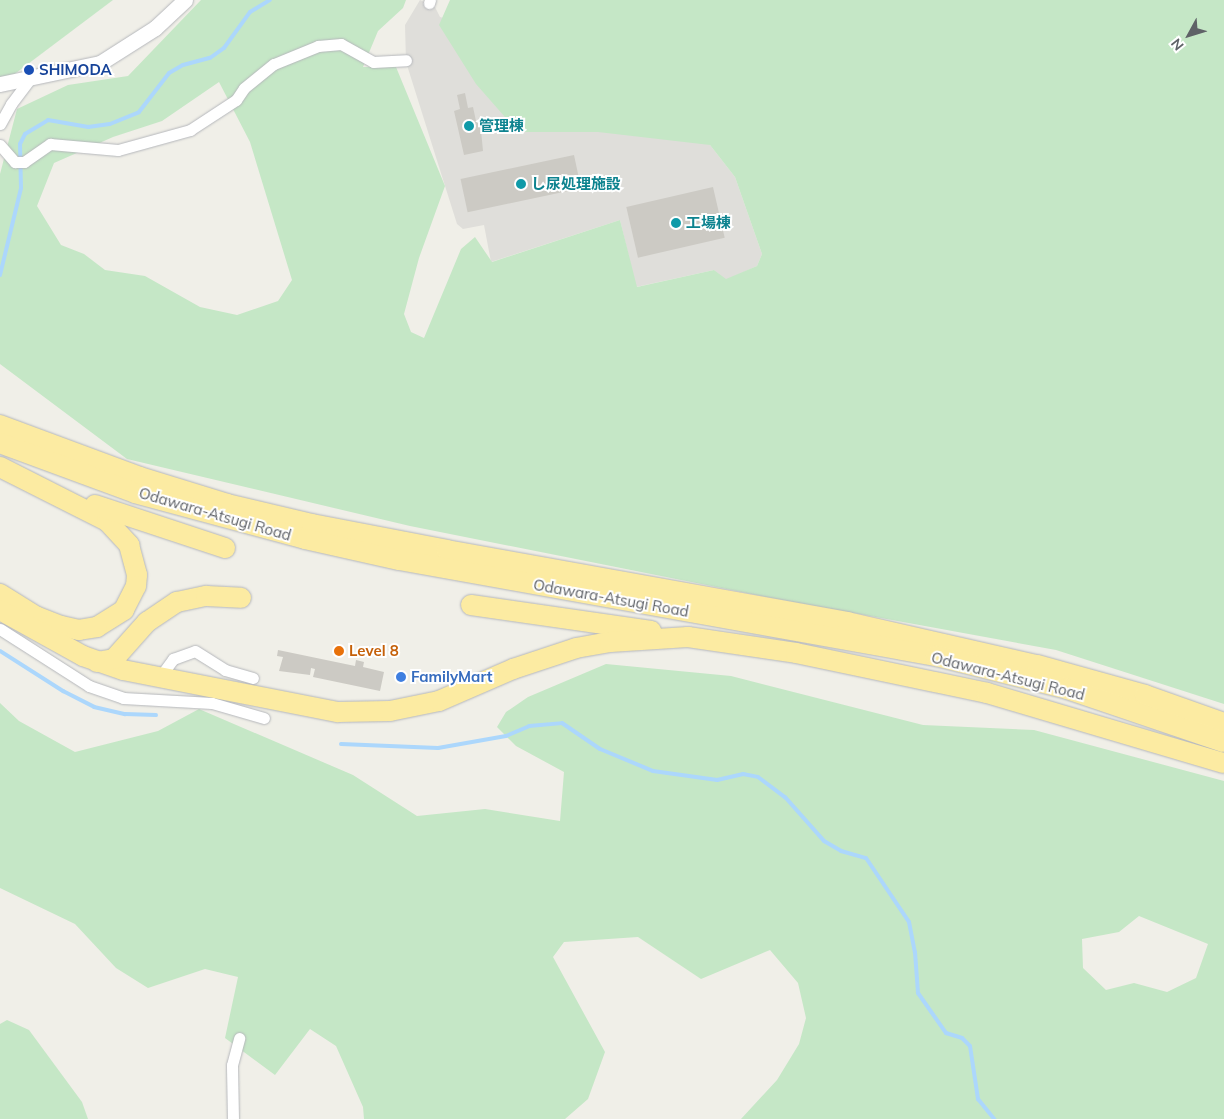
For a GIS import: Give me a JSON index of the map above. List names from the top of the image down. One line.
{"streets":{"highway":["Odawara-Atsugi Road"]},"places":["SHIMODA","管理棟","し尿処理施設","工場棟","Level 8","FamilyMart"],"north":"bottom left"}
